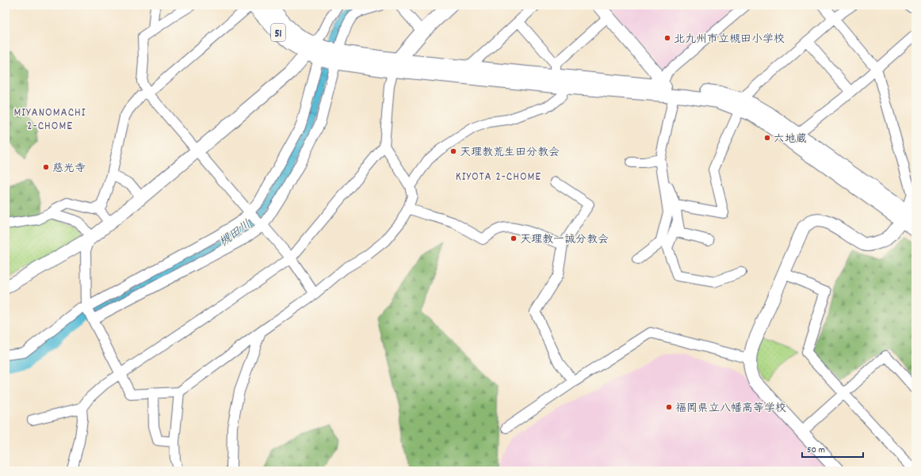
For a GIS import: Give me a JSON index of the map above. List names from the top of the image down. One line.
{"streets":{"main road":["51"]},"districts":["MIYANOMACHI 2-CHOME","KIYOTA 2-CHOME"],"water":["槻田川"],"places":["北九州市立槻田小学校","六地蔵","天理教荒生田分教会","慈光寺","天理教一誠分教会","福岡県立八幡高等学校"],"scale_bar":"50 m"}
